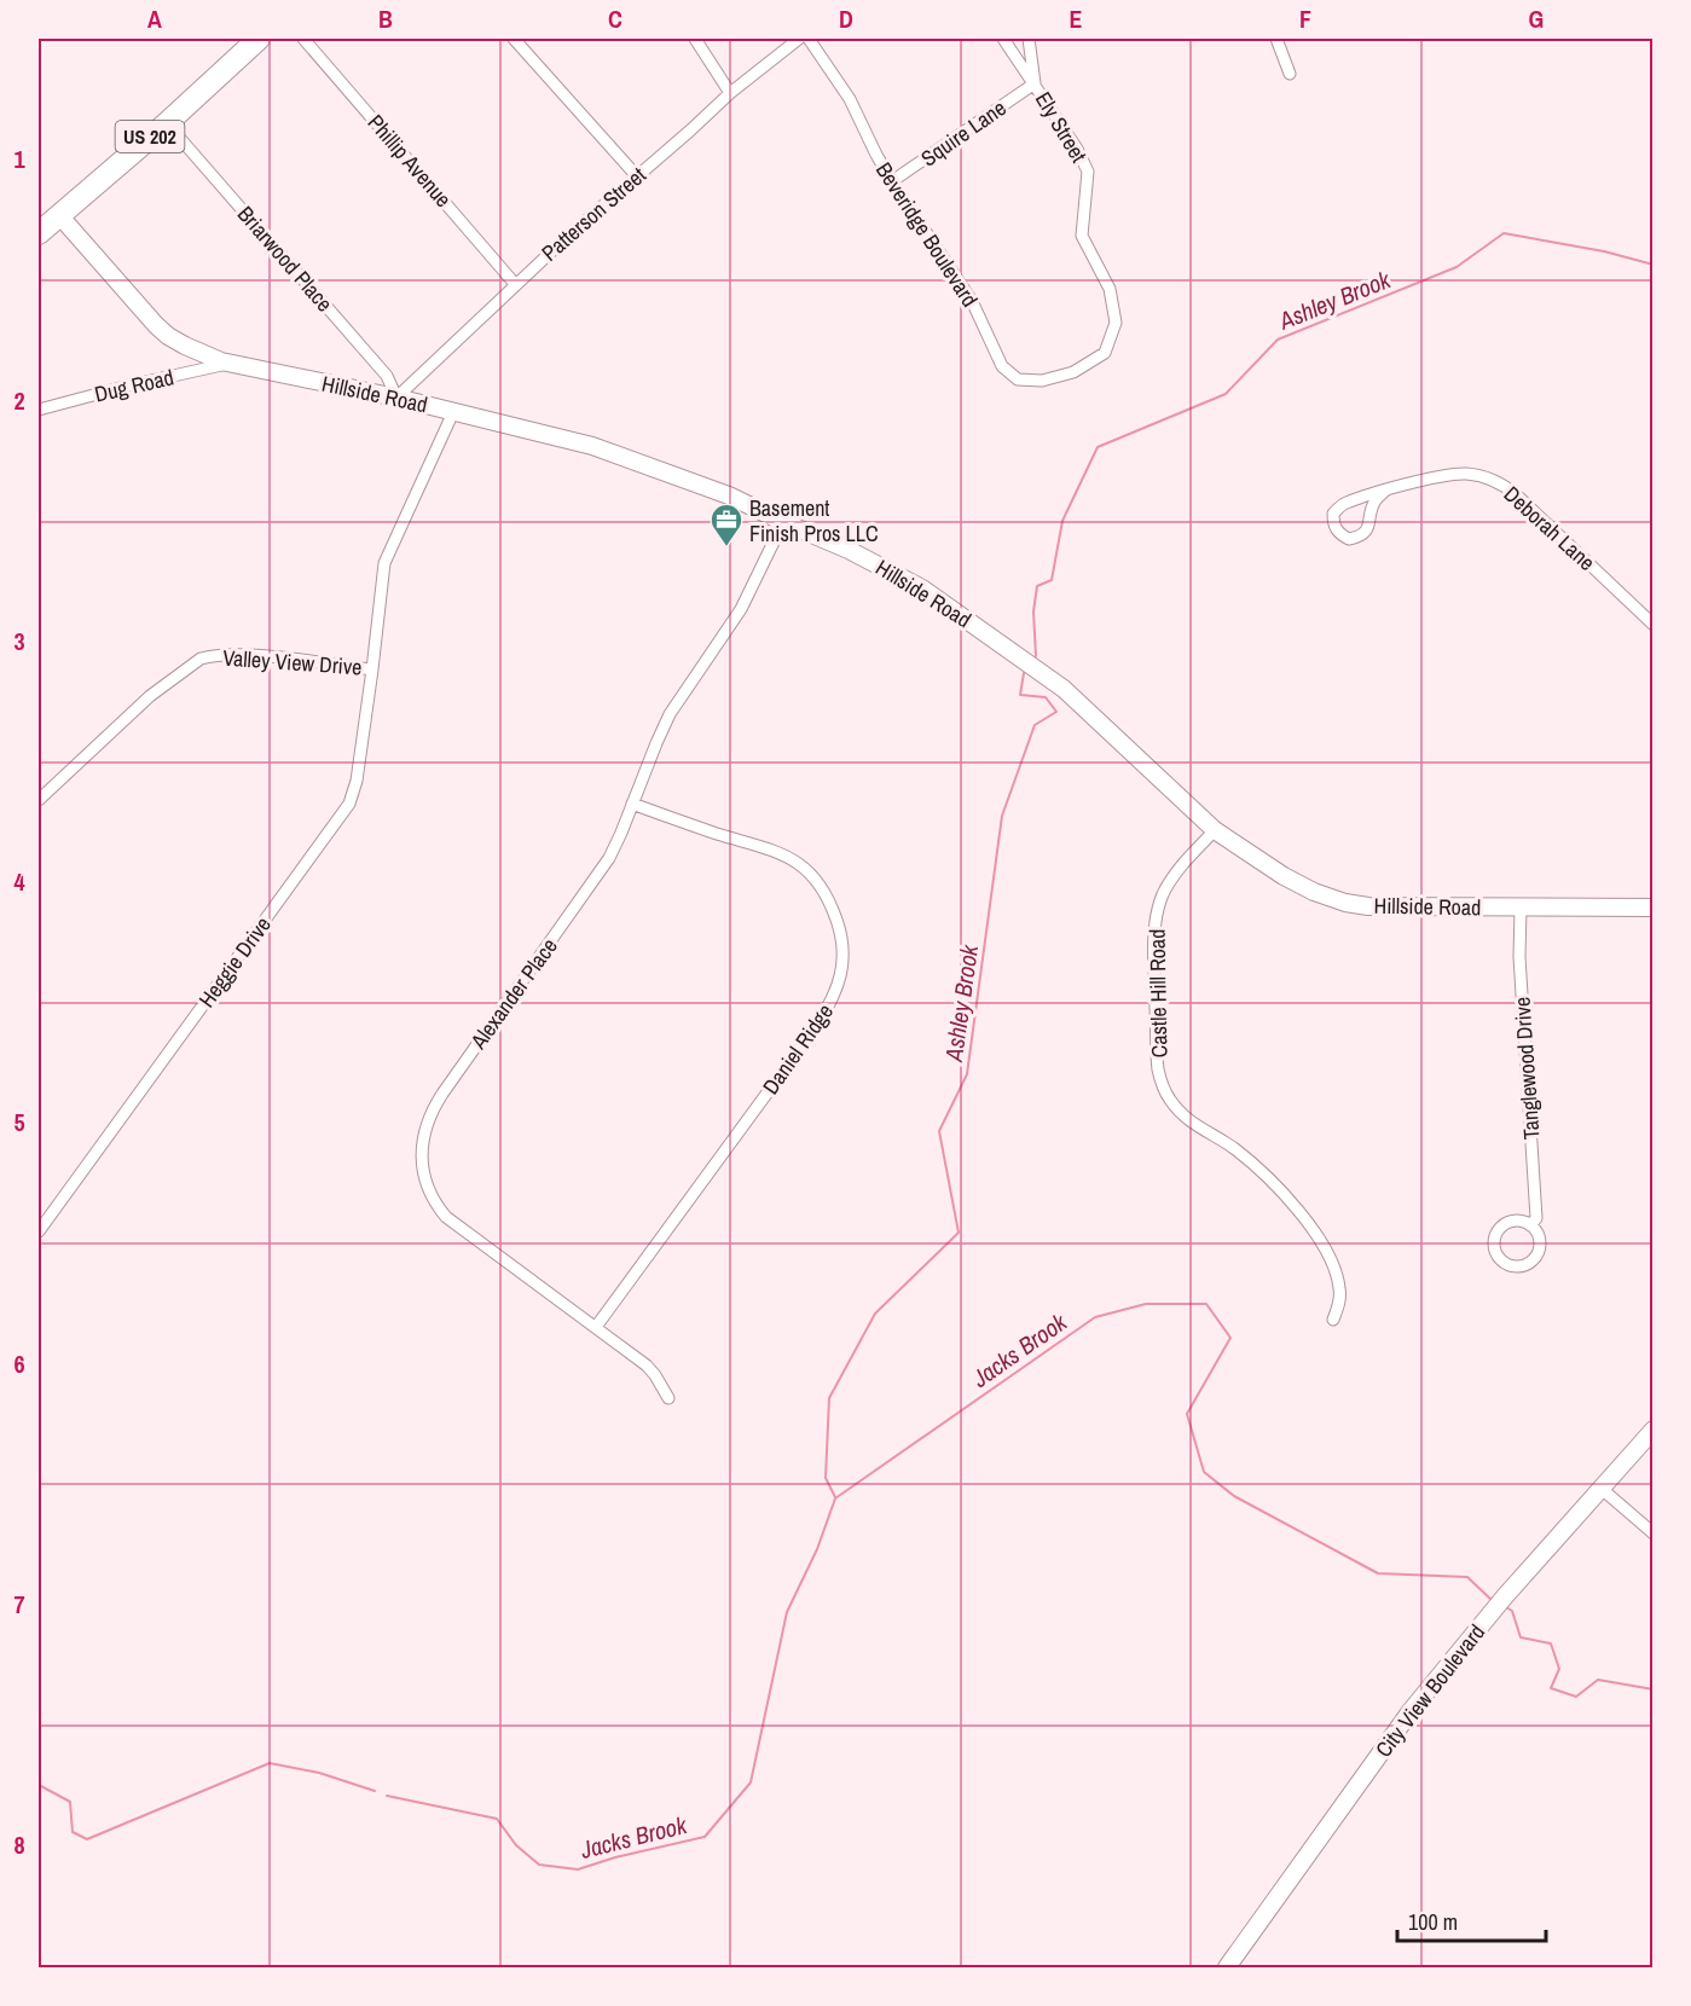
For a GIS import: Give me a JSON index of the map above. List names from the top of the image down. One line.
{"streets":{"highway":["US 202"],"street":["Ely Street","Squire Lane","Phillip Avenue","Patterson Street","Beveridge Boulevard","Briarwood Place","Dug Road","Hillside Road","Deborah Lane","Valley View Drive","Heggie Drive","Alexander Place","Castle Hill Road","Daniel Ridge","Tanglewood Drive","City View Boulevard"]},"crossings":[["Ely Street","Squire Lane"],["Ely Street","Beveridge Boulevard"],["Squire Lane","Beveridge Boulevard"],["US 202","Briarwood Place"],["US 202","Hillside Road"],["Phillip Avenue","Patterson Street"],["Patterson Street","Briarwood Place"],["Patterson Street","Hillside Road"],["Briarwood Place","Hillside Road"],["Dug Road","Hillside Road"],["Hillside Road","Valley View Drive"],["Hillside Road","Alexander Place"],["Hillside Road","Castle Hill Road"],["Hillside Road","Tanglewood Drive"],["Valley View Drive","Heggie Drive"],["Alexander Place","Daniel Ridge"]],"water":["Ashley Brook","Jacks Brook"],"places":{"office":["Basement Finish Pros LLC"]},"scale_bar":"100 m","grid":{"columns":["A","B","C","D","E","F","G"],"rows":["1","2","3","4","5","6","7","8"]}}
